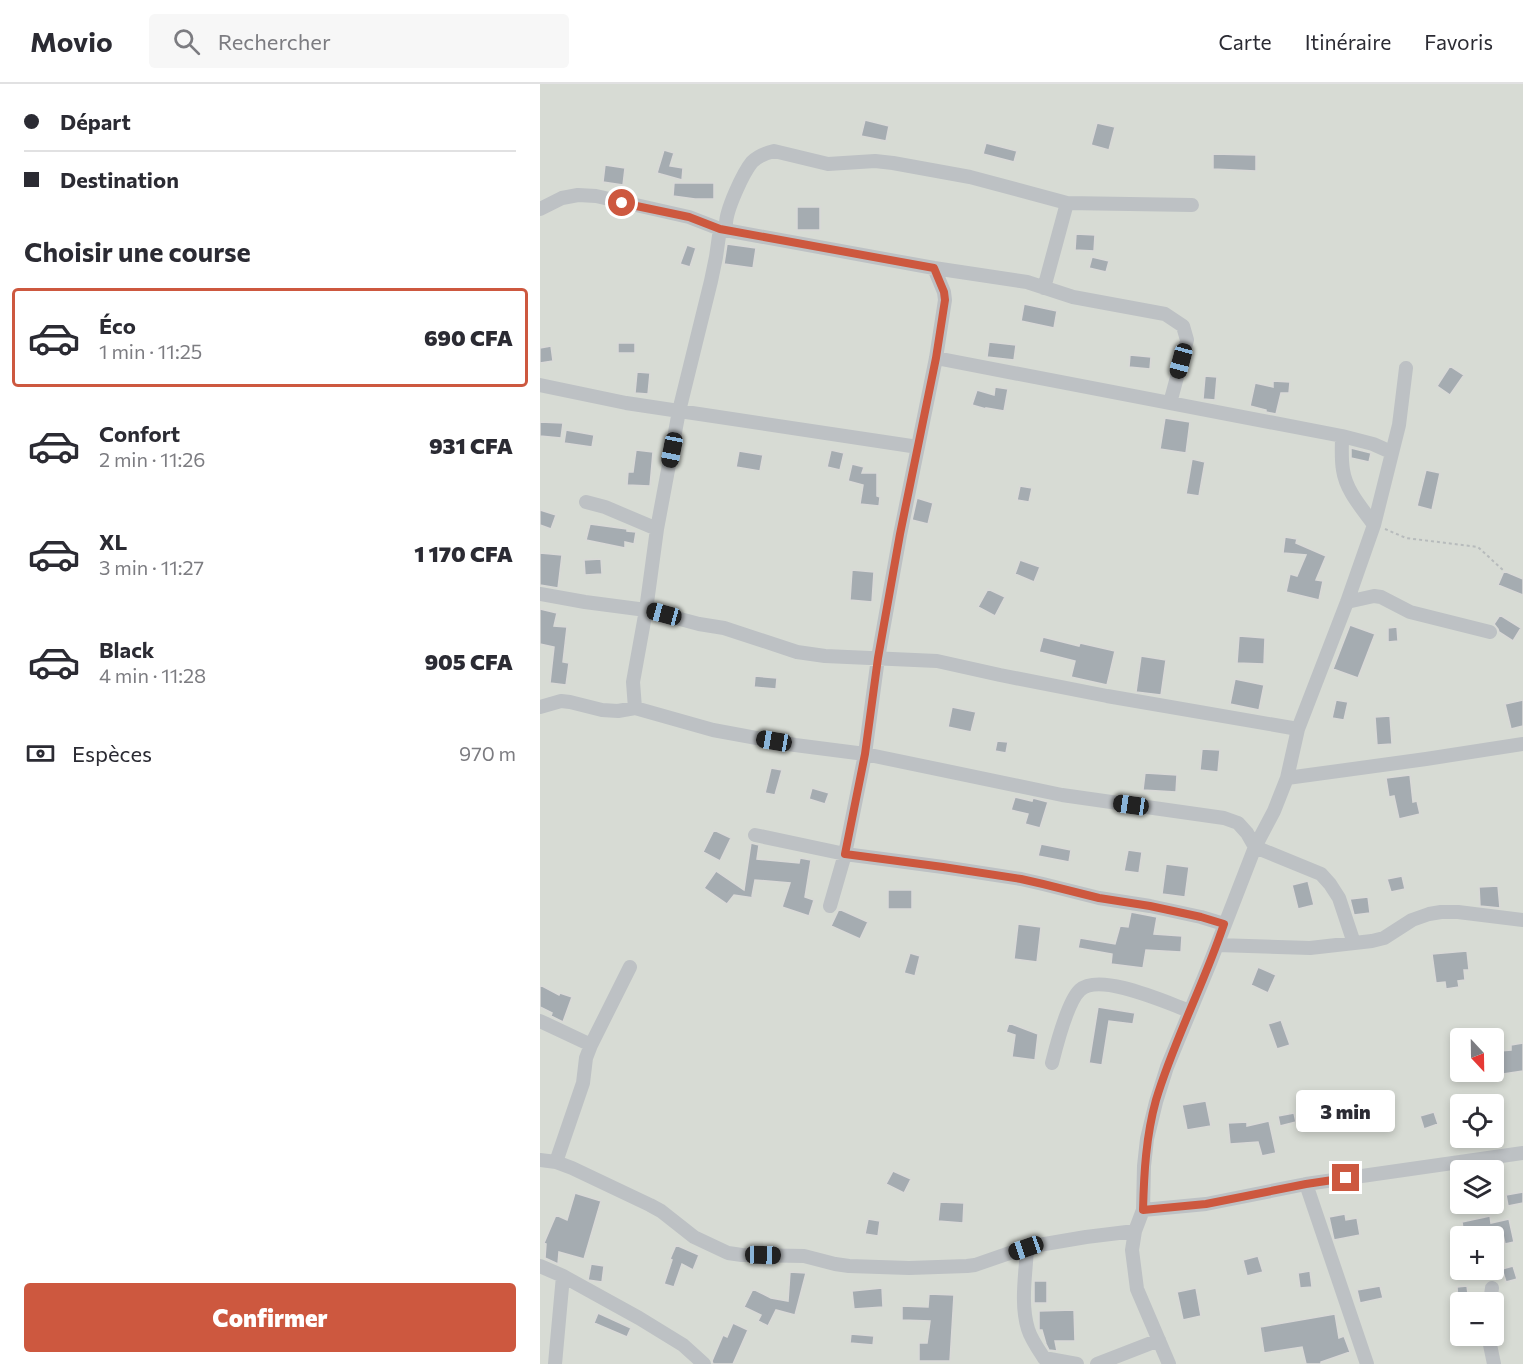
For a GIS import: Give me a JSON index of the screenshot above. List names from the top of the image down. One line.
{"north":"bottom","page":{"header":"Movio","search":"Rechercher","nav":["Carte","Itinéraire","Favoris"],"banner":["Départ","Destination"],"heading":"Choisir une course","list":[{"name":"Éco","note":"1 min · 11:25","value":"690 CFA"},{"name":"Confort","note":"2 min · 11:26","value":"931 CFA"},{"name":"XL","note":"3 min · 11:27","value":"1 170 CFA"},{"name":"Black","note":"4 min · 11:28","value":"905 CFA"}],"pay":["Espèces","970 m"],"map_buttons":["+","−"],"bubble":"3 min","buttons":"Confirmer"}}
